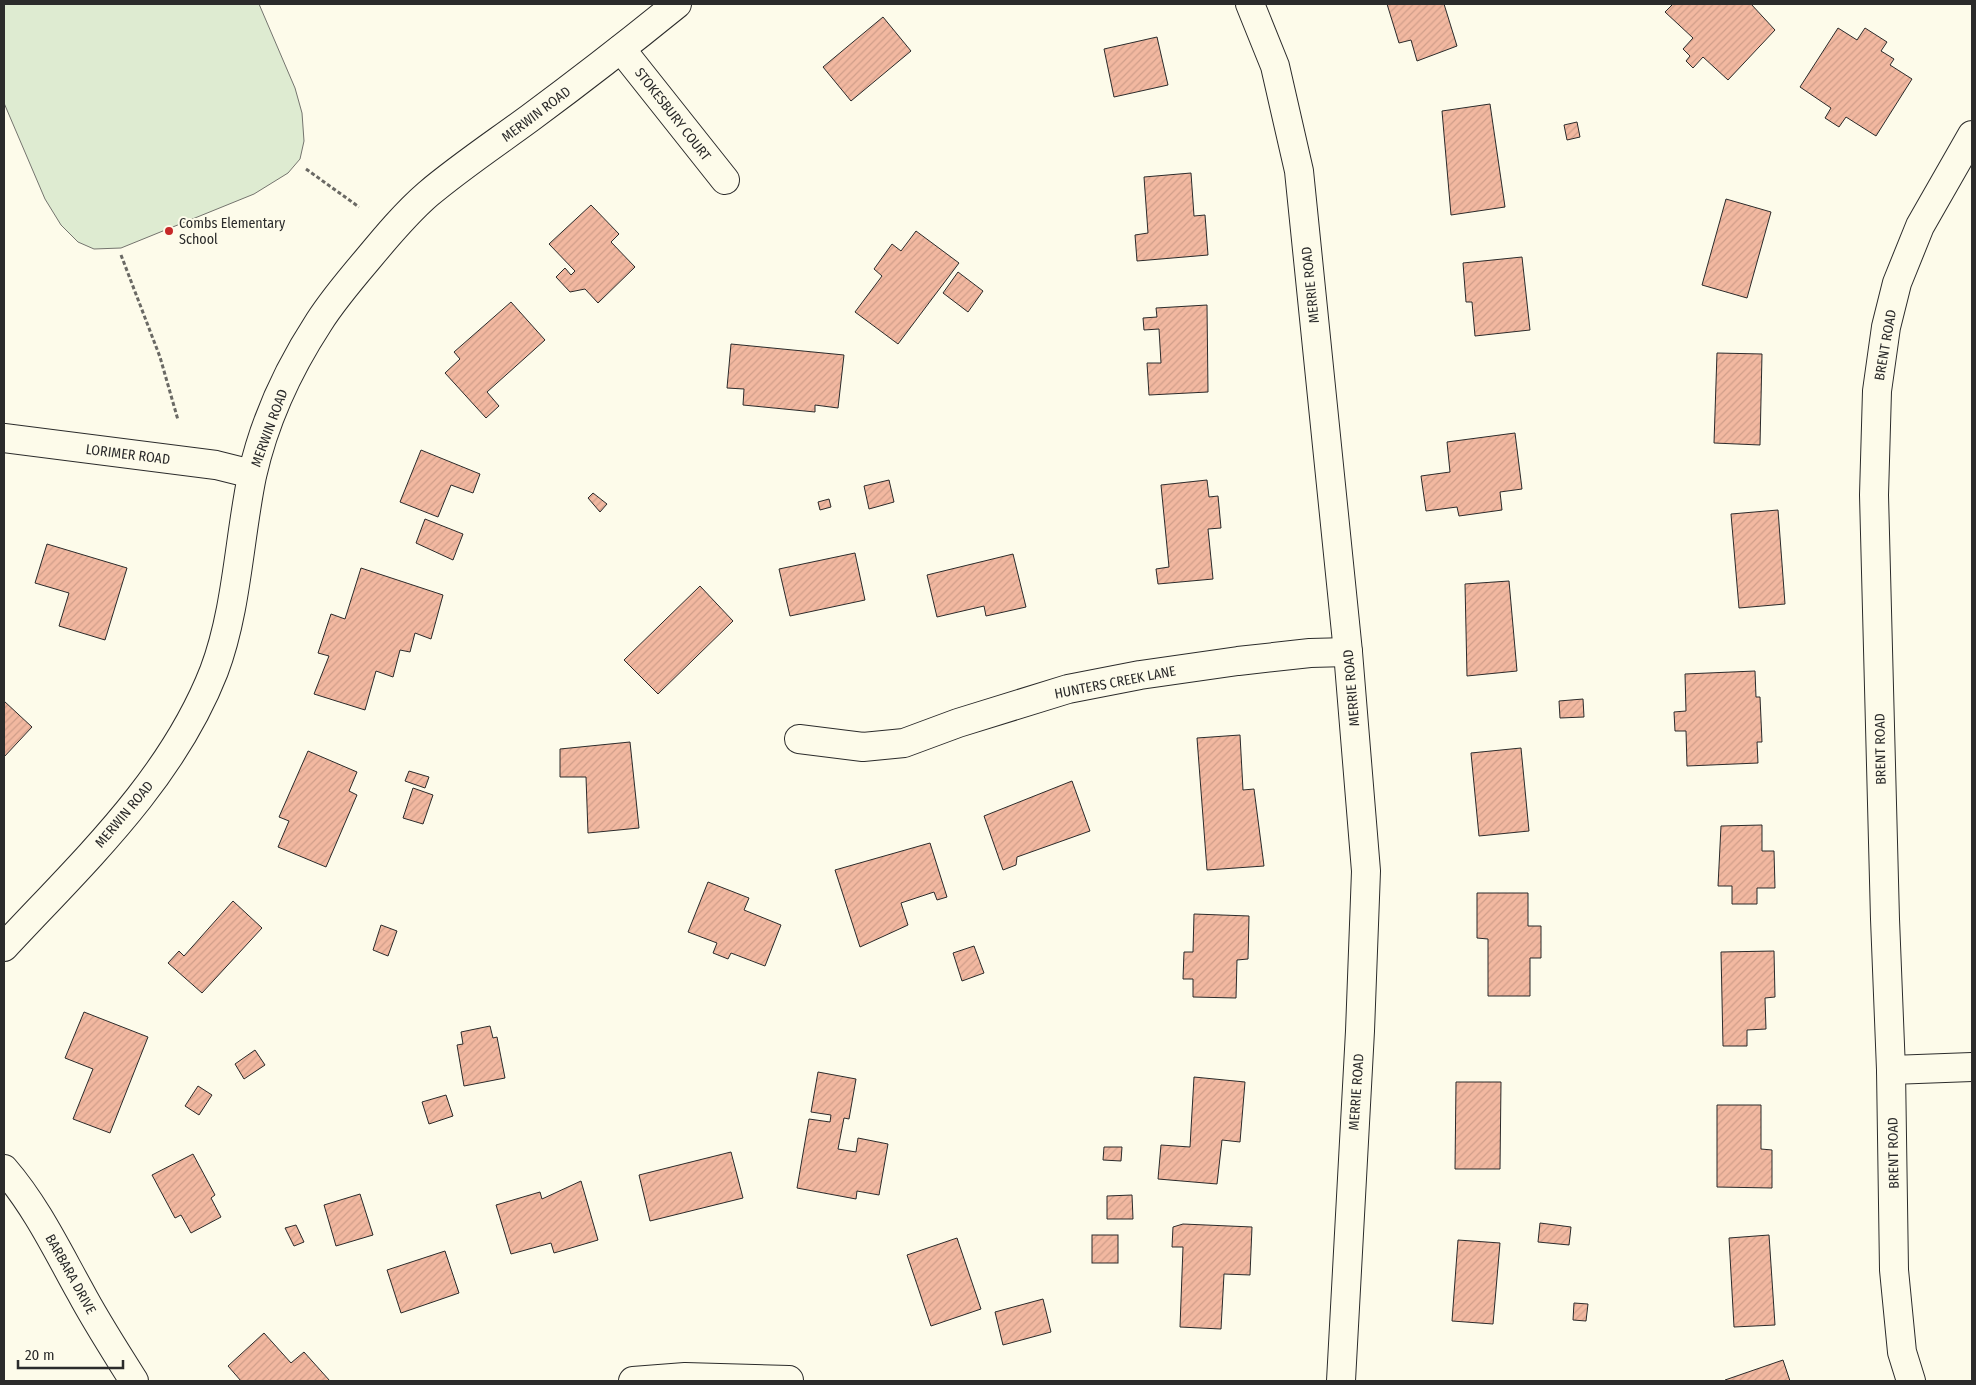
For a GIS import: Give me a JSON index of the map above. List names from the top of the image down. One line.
{"streets":{"street":["MERWIN ROAD","STOKESBURY COURT","MERRIE ROAD","BRENT ROAD","LORIMER ROAD","HUNTERS CREEK LANE","BARBARA DRIVE"]},"crossings":[["MERWIN ROAD","STOKESBURY COURT"],["MERWIN ROAD","LORIMER ROAD"],["MERRIE ROAD","HUNTERS CREEK LANE"]],"places":["Combs Elementary School"],"scale_bar":"20 m"}
